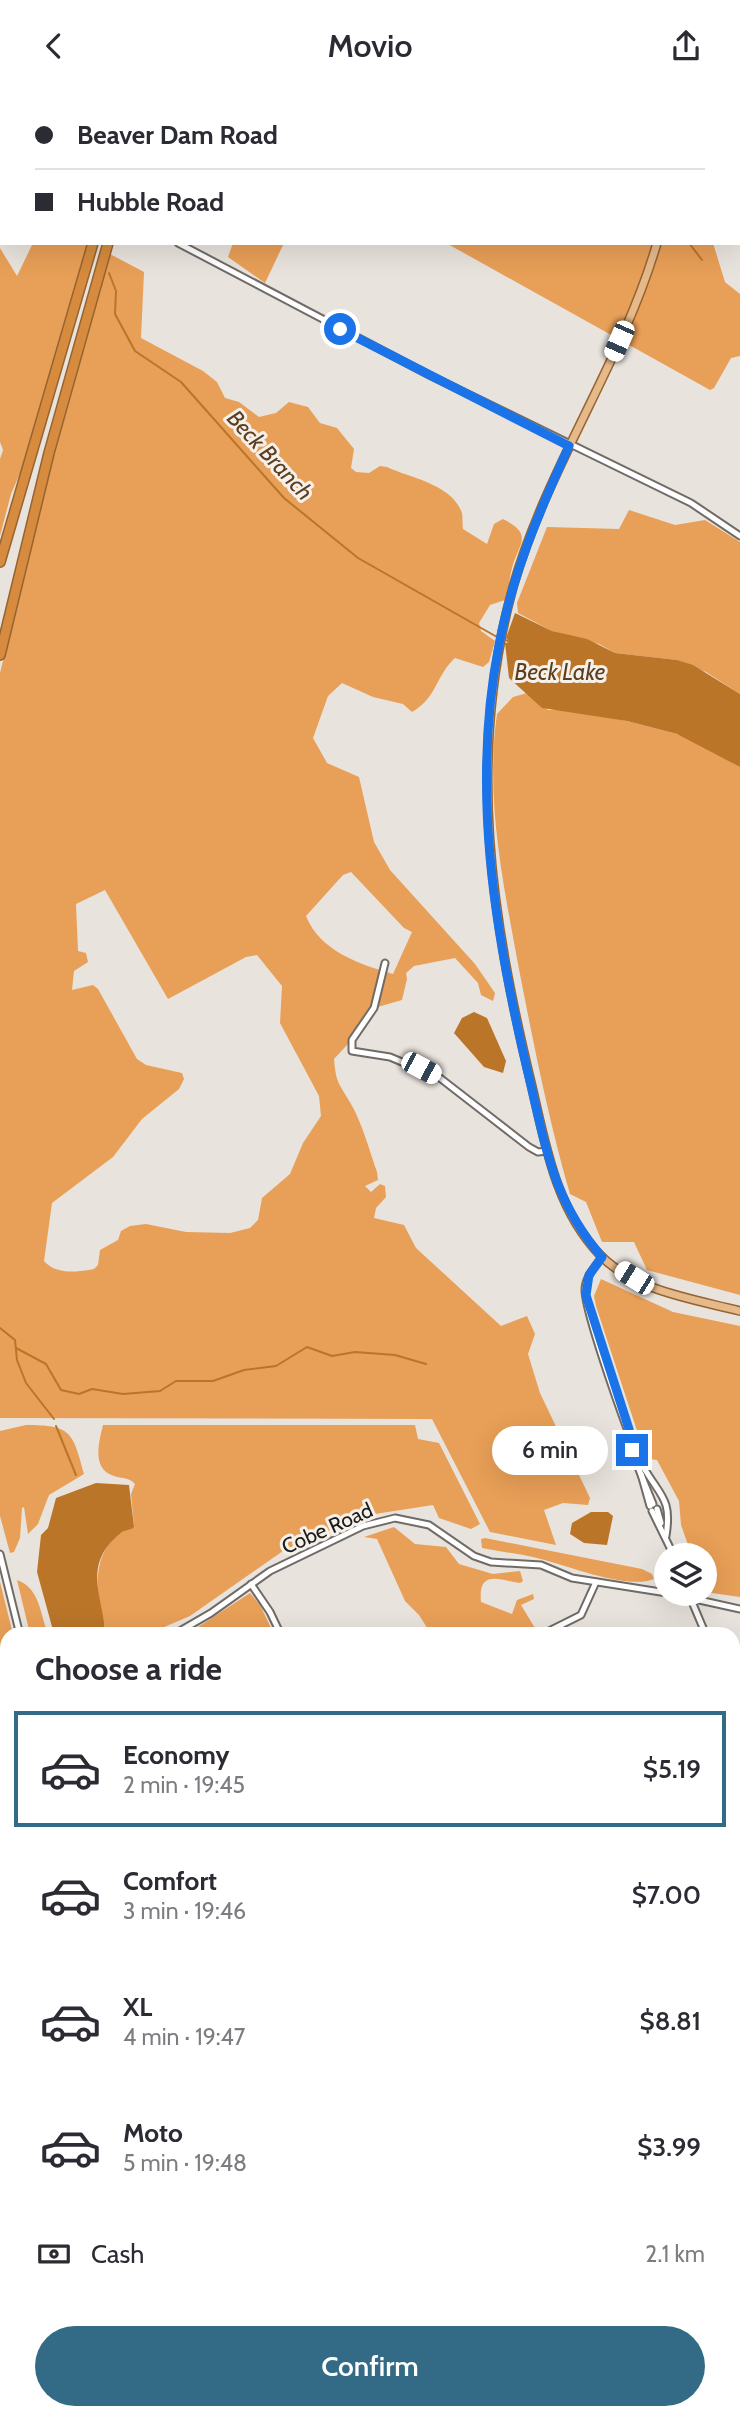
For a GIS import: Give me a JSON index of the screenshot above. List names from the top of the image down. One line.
{"streets":{"street":["Cobe Road"]},"water":["Beck Branch","Beck Lake"],"page":{"header":"Movio","banner":["Beaver Dam Road","Hubble Road"],"bubble":"6 min","heading":"Choose a ride","list":[{"name":"Economy","note":"2 min · 19:45","value":"$5.19"},{"name":"Comfort","note":"3 min · 19:46","value":"$7.00"},{"name":"XL","note":"4 min · 19:47","value":"$8.81"},{"name":"Moto","note":"5 min · 19:48","value":"$3.99"}],"pay":["Cash","2.1 km"],"buttons":"Confirm"}}
